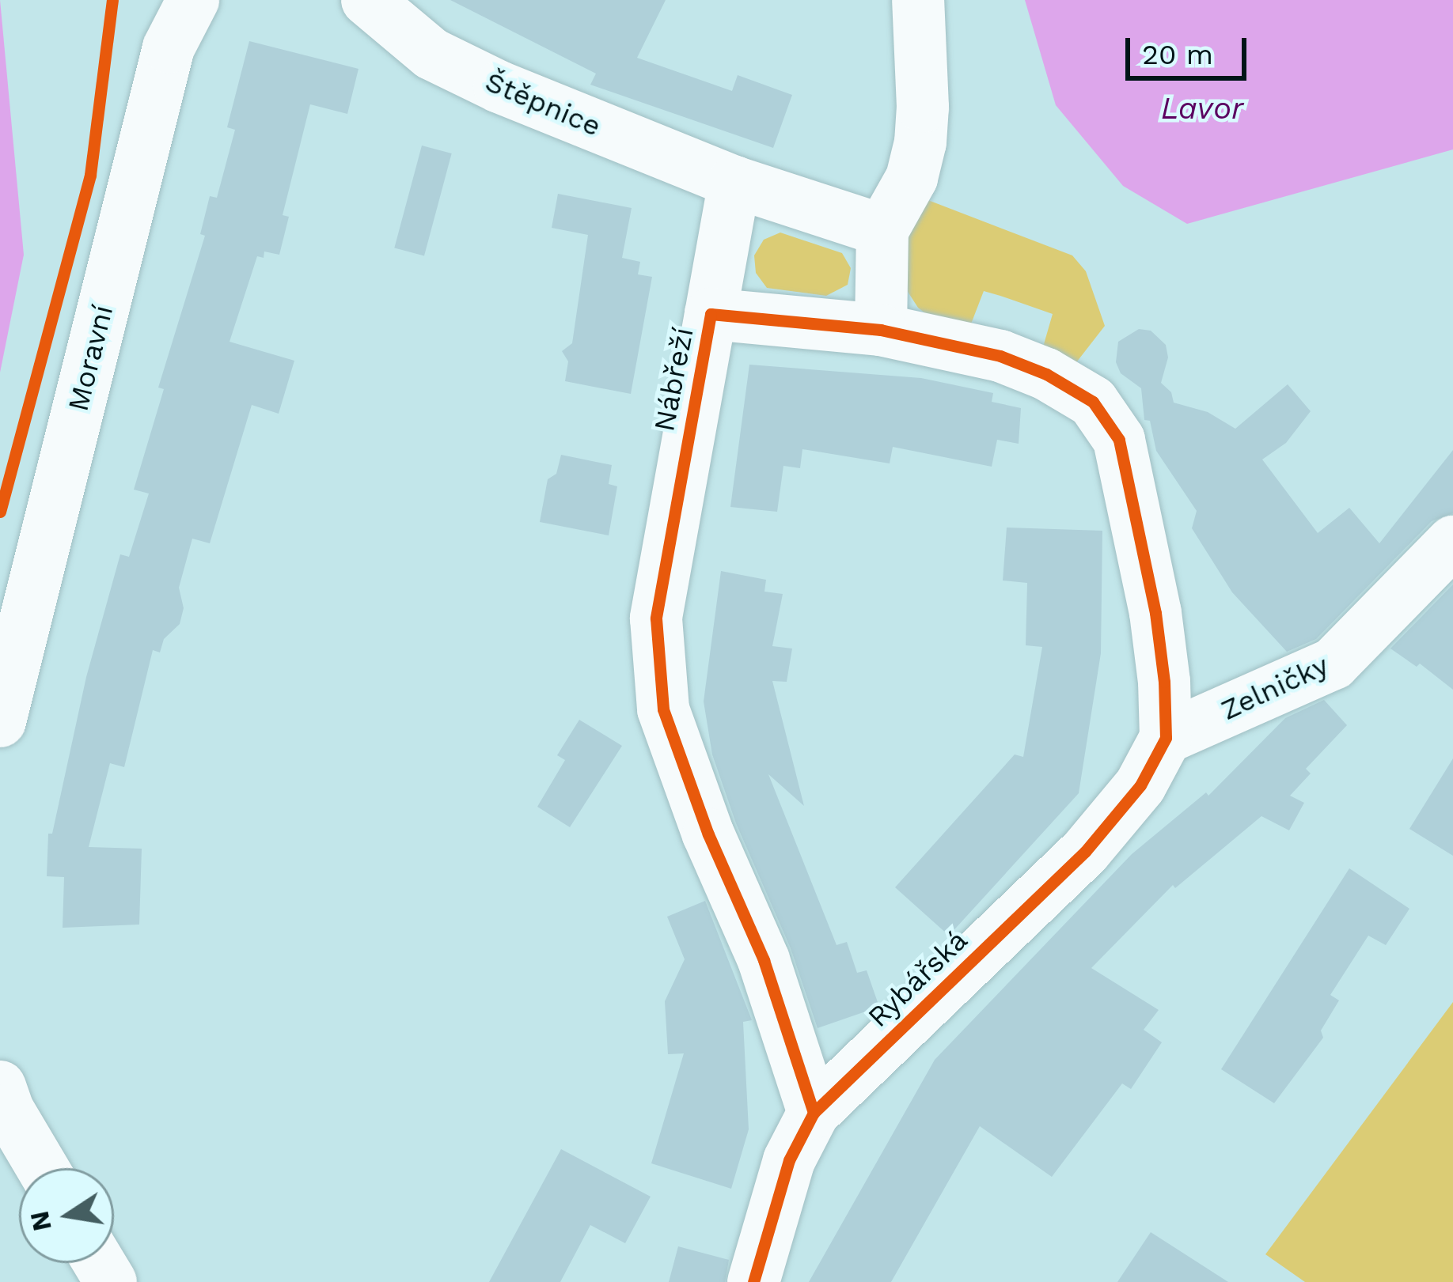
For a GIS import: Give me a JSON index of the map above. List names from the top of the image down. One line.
{"streets":{"street":["Štěpnice","Moravní","Nábřeží","Zelničky","Rybářská"]},"crossings":[["Štěpnice","Nábřeží"],["Nábřeží","Zelničky"],["Nábřeží","Rybářská"],["Zelničky","Rybářská"]],"water":["Lavor"],"scale_bar":"20 m","north":"left"}
